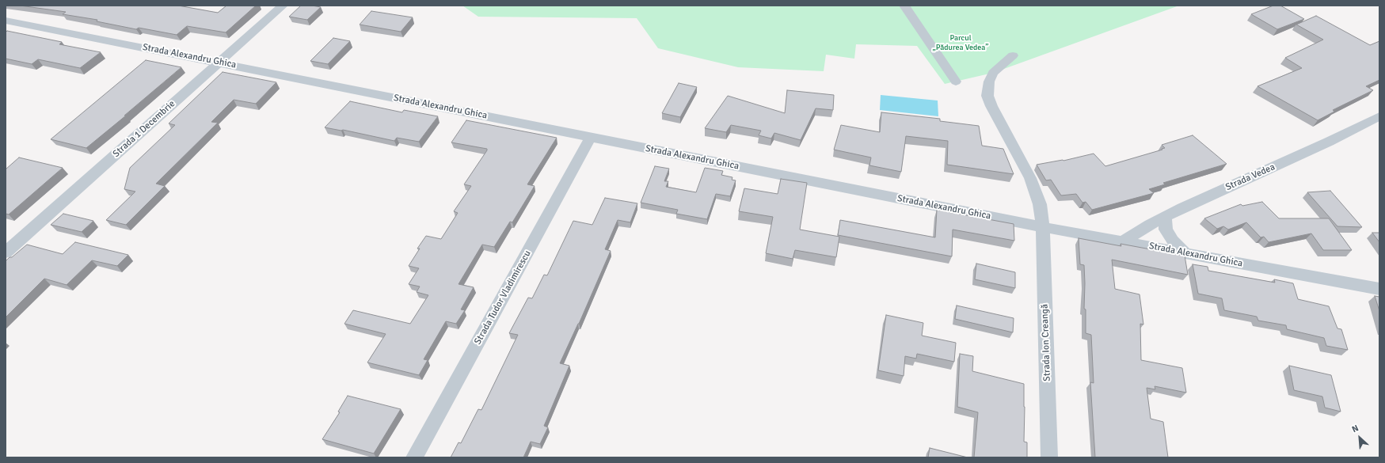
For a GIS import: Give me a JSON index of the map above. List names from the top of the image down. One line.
{"streets":{"street":["Strada Alexandru Ghica","Strada 1 Decembrie","Strada Vedea","Strada Tudor Vladimirescu","Strada Ion Creangă"]},"crossings":[["Strada Alexandru Ghica","Strada 1 Decembrie"],["Strada Alexandru Ghica","Strada Vedea"],["Strada Alexandru Ghica","Strada Tudor Vladimirescu"],["Strada Alexandru Ghica","Strada Ion Creangă"]],"parks":["Parcul „Pădurea Vedea”"],"north":"top left"}
